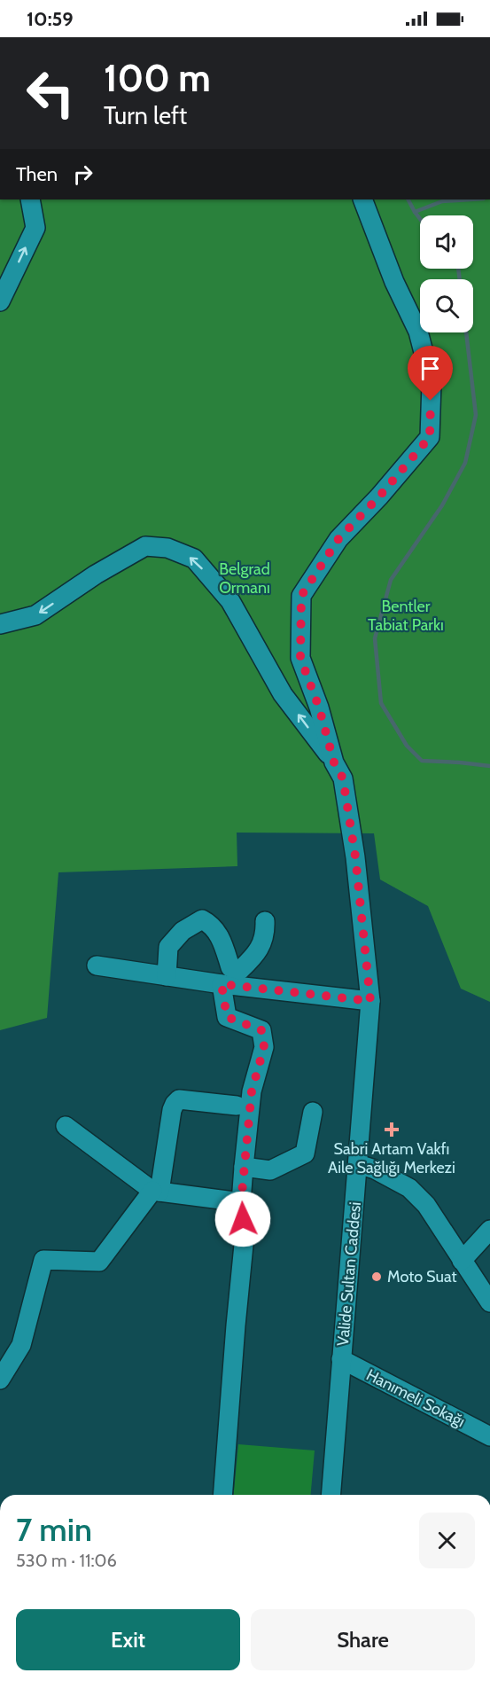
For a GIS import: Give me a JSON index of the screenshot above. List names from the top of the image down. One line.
{"streets":{"street":["Valide Sultan Caddesi","Hanımeli Sokağı"]},"crossings":[["Valide Sultan Caddesi","Hanımeli Sokağı"]],"parks":["Belgrad Ormanı","Bentler Tabiat Parkı"],"places":{"health":["Sabri Artam Vakfı Aile Sağlığı Merkezi"],"other":["Moto Suat"]},"page":{"status":"10:59","turn":["100 m","Turn left"],"then":"Then","heading":["7 min","530 m · 11:06"],"buttons":["Exit","Share"]}}
